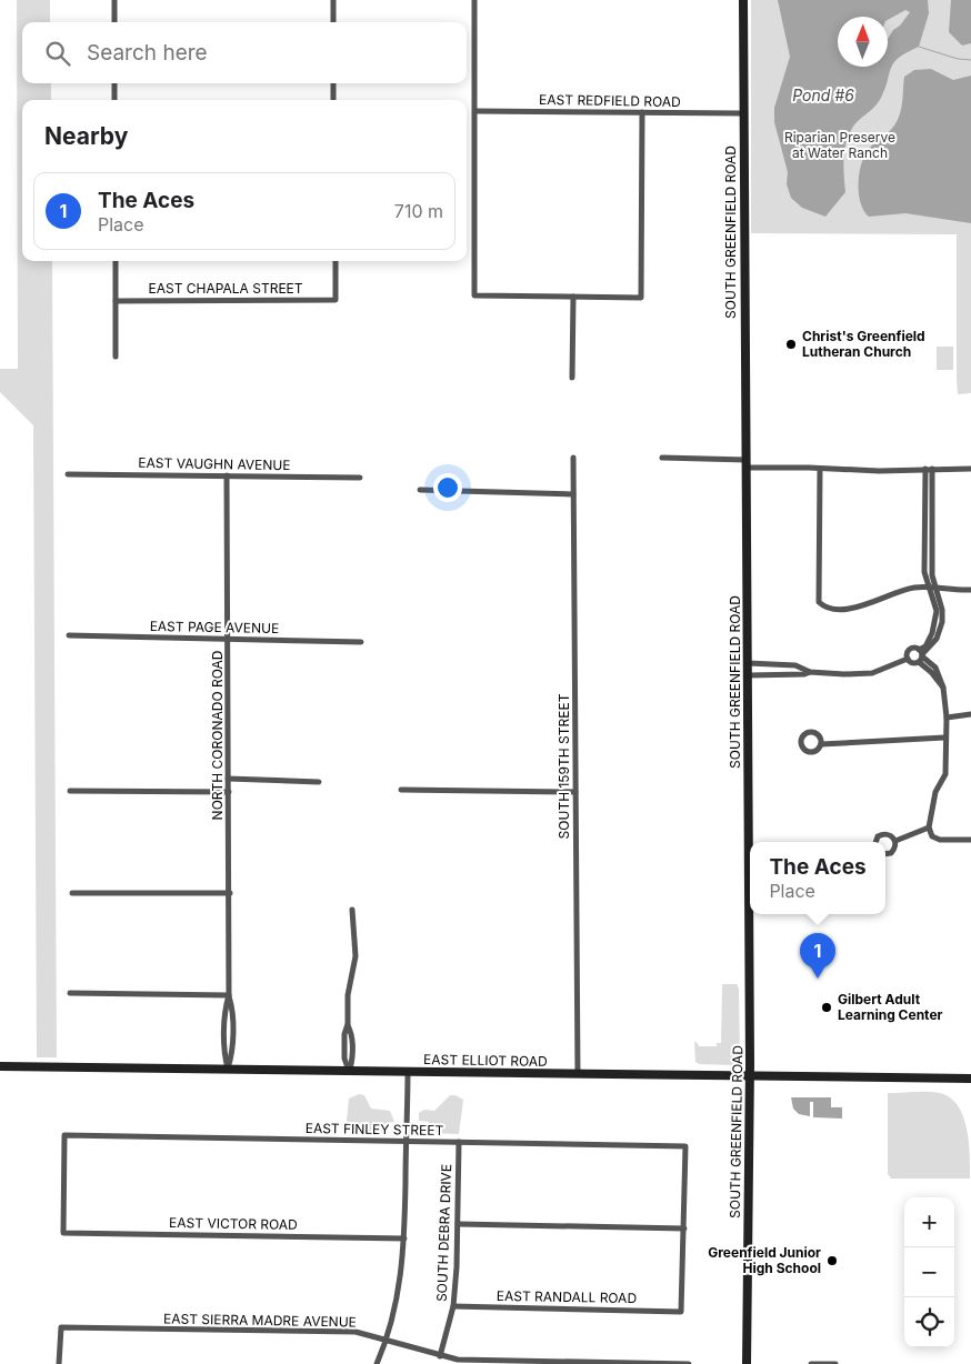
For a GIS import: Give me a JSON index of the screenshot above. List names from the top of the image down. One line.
{"streets":{"main road":["SOUTH GREENFIELD ROAD","EAST ELLIOT ROAD"],"street":["EAST REDFIELD ROAD","EAST CHAPALA STREET","EAST VAUGHN AVENUE","EAST PAGE AVENUE","NORTH CORONADO ROAD","SOUTH 159TH STREET","EAST FINLEY STREET","EAST VICTOR ROAD","SOUTH DEBRA DRIVE","EAST RANDALL ROAD","EAST SIERRA MADRE AVENUE"]},"crossings":[["EAST REDFIELD ROAD","SOUTH GREENFIELD ROAD"],["SOUTH GREENFIELD ROAD","EAST ELLIOT ROAD"],["EAST VAUGHN AVENUE","NORTH CORONADO ROAD"],["EAST PAGE AVENUE","NORTH CORONADO ROAD"],["NORTH CORONADO ROAD","EAST ELLIOT ROAD"],["SOUTH 159TH STREET","EAST ELLIOT ROAD"],["EAST FINLEY STREET","EAST VICTOR ROAD"],["EAST FINLEY STREET","SOUTH DEBRA DRIVE"],["EAST FINLEY STREET","EAST RANDALL ROAD"],["SOUTH DEBRA DRIVE","EAST RANDALL ROAD"],["SOUTH DEBRA DRIVE","EAST SIERRA MADRE AVENUE"]],"water":["Pond #6"],"parks":["Riparian Preserve at Water Ranch"],"places":["Christ's Greenfield Lutheran Church","Gilbert Adult Learning Center","Greenfield Junior High School"],"north":"top","page":{"search":"Search here","heading":"Nearby","list":[{"mark":"1","name":"The Aces","note":"Place","value":"710 m"}],"popup":["The Aces","Place"],"pins":"1","map_buttons":["+","−"]}}
